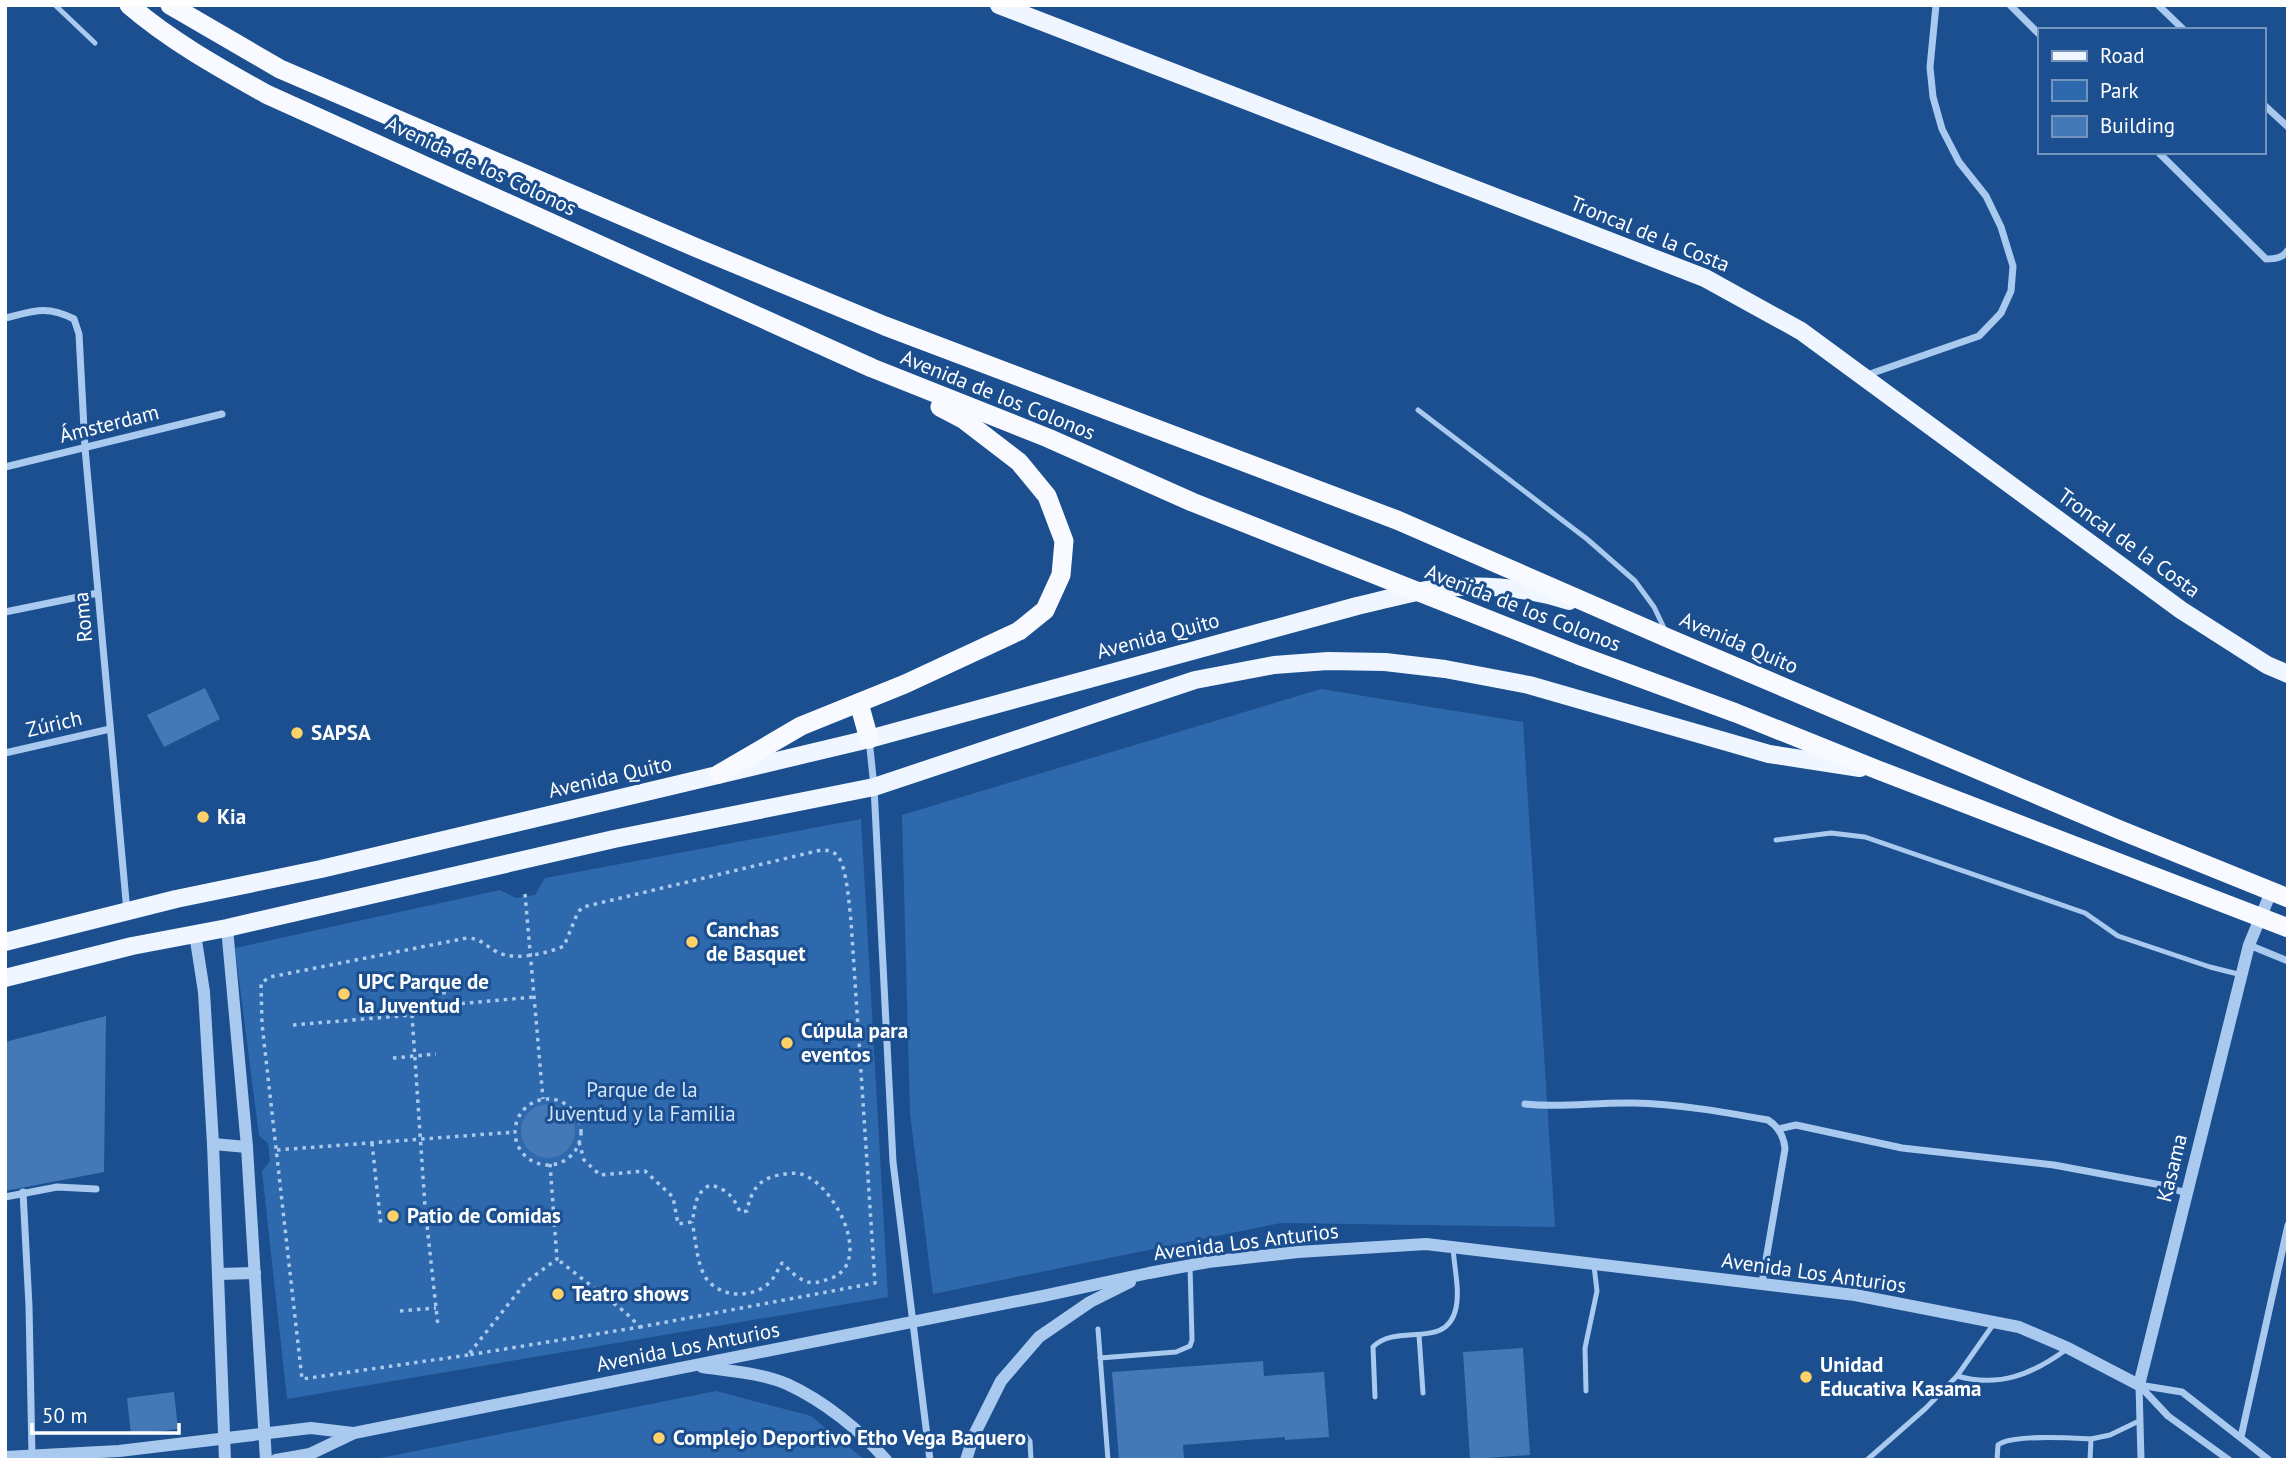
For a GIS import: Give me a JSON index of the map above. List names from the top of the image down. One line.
{"streets":{"highway":["Avenida de los Colonos","Avenida Quito"],"main road":["Troncal de la Costa"],"street":["Ámsterdam","Roma","Zúrich","Kasama","Avenida Los Anturios"]},"crossings":[["Avenida de los Colonos","Avenida Quito"],["Ámsterdam","Roma"],["Roma","Avenida Quito"],["Roma","Zúrich"],["Avenida Quito","Kasama"],["Kasama","Avenida Los Anturios"]],"parks":["Parque de la Juventud y la Familia"],"places":["SAPSA","Kia","Canchas de Basquet","UPC Parque de la Juventud","Cúpula para eventos","Patio de Comidas","Teatro shows","Unidad Educativa Kasama","Complejo Deportivo Etho Vega Baquero"],"legend":["Road","Park","Building"],"scale_bar":"50 m"}
